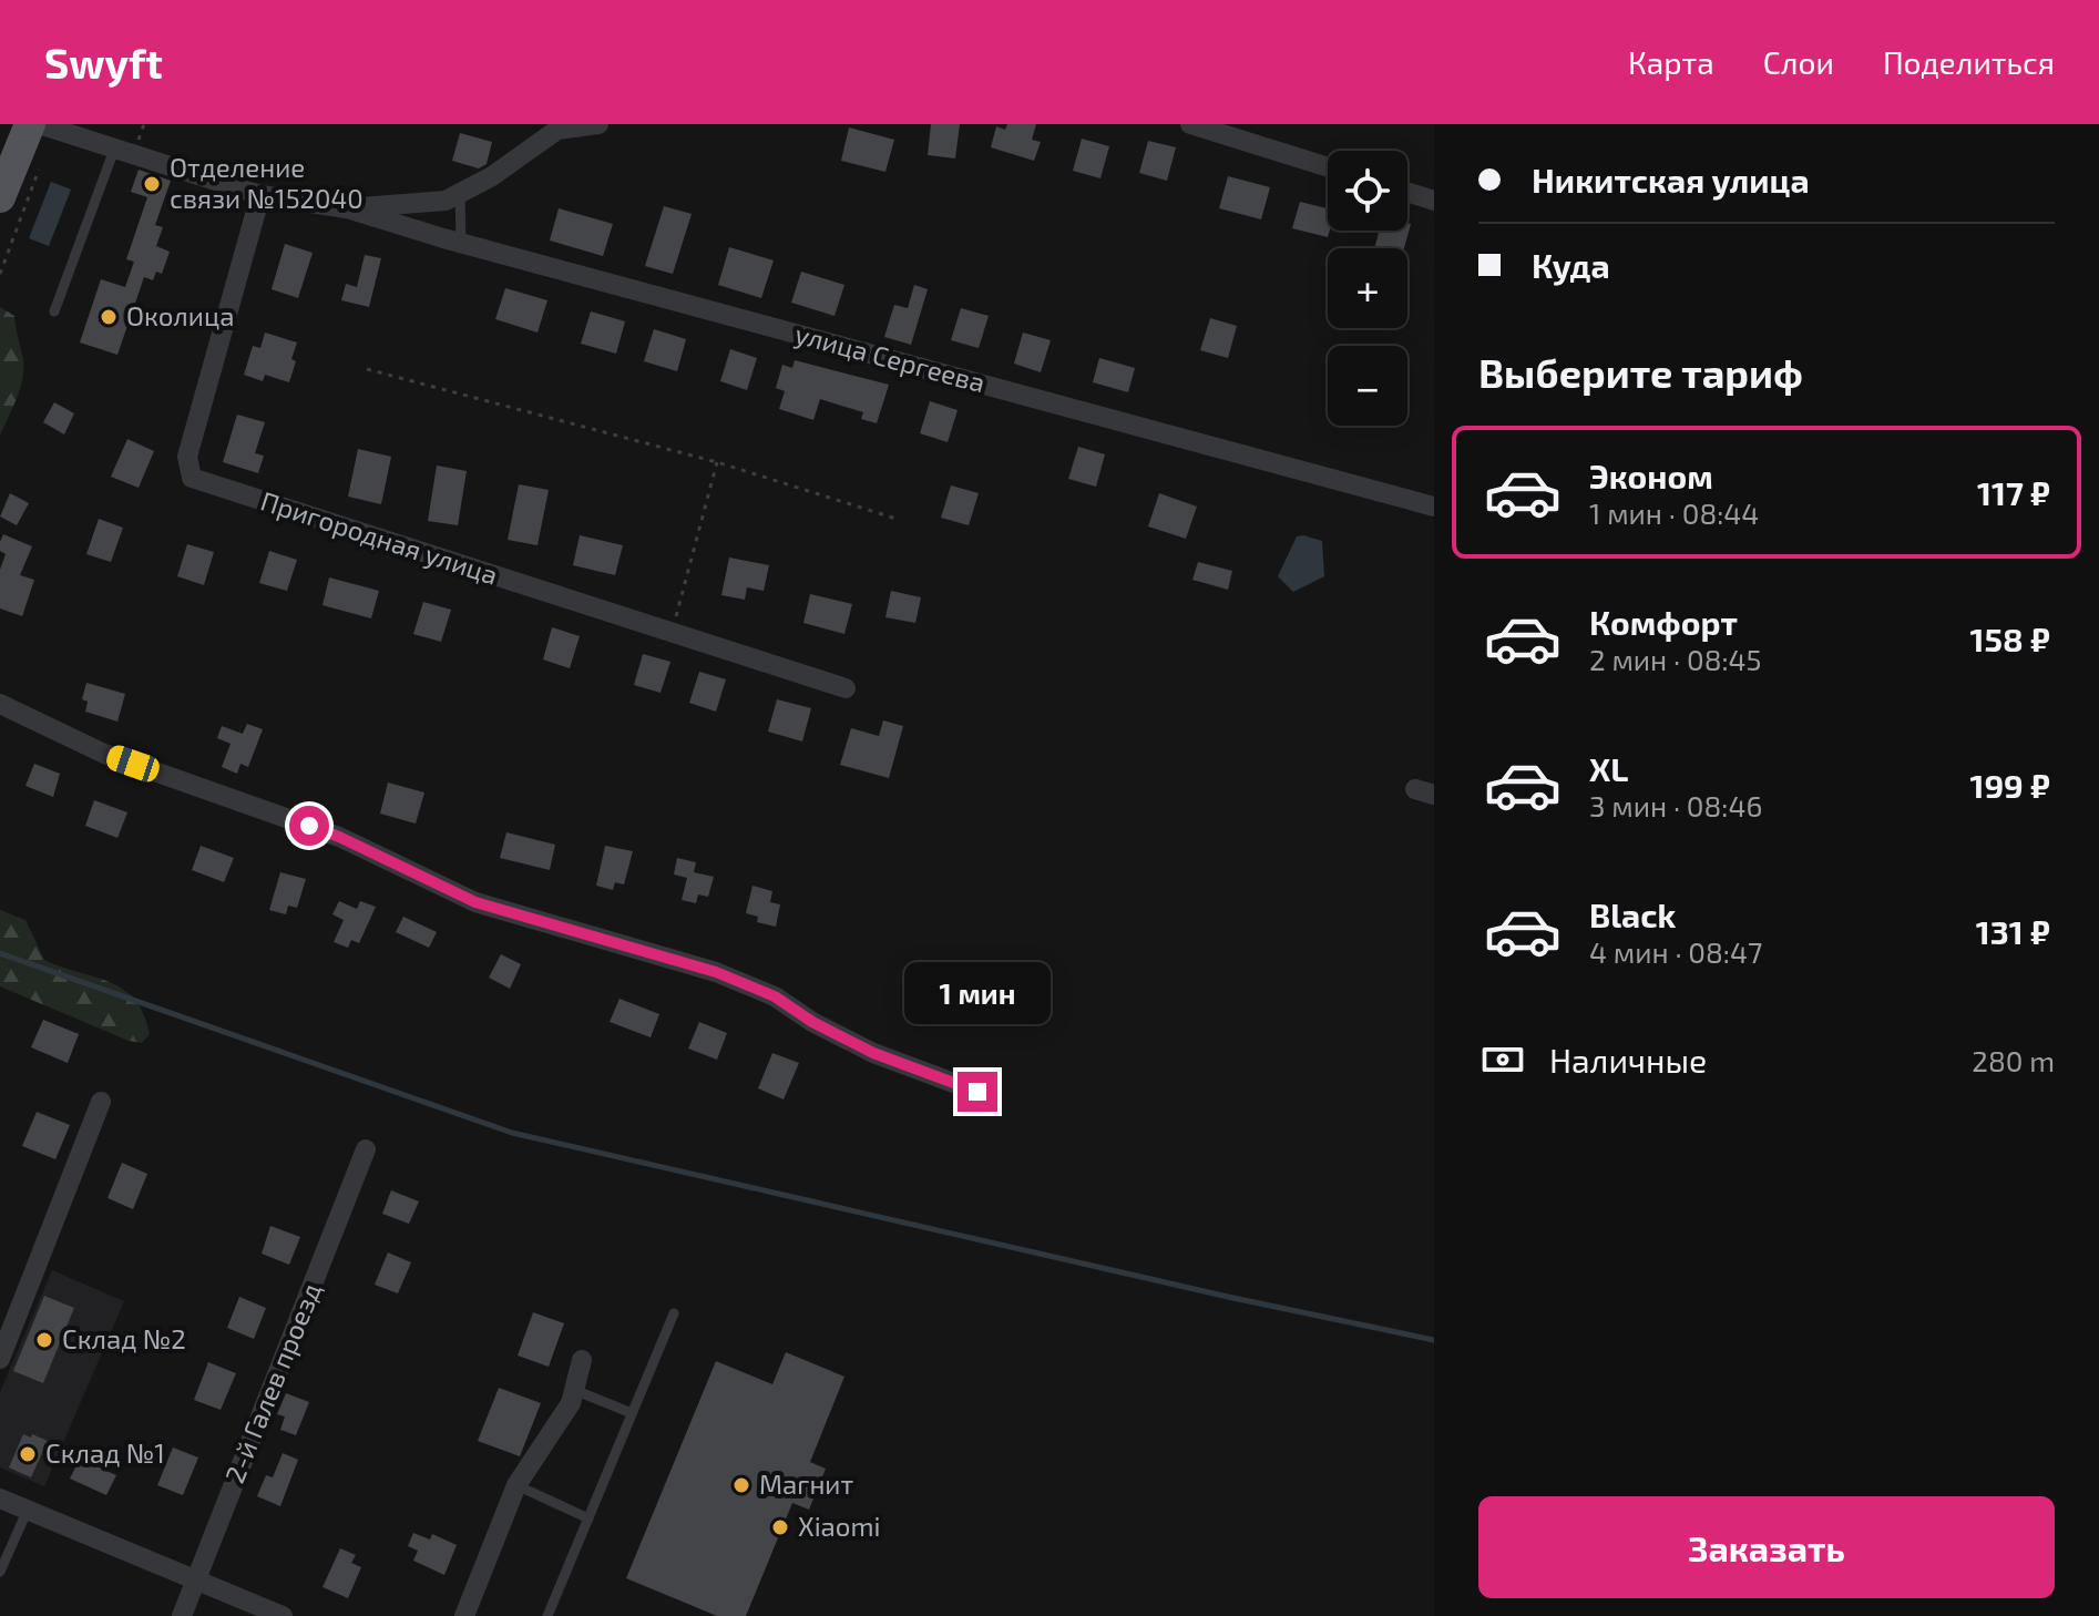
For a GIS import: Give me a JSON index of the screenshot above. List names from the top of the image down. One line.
{"streets":{"street":["улица Сергеева","Пригородная улица","2-й Галев проезд"]},"places":["Отделение связи №152040","Околица","Склад №2","Склад №1","Магнит","Xiaomi"],"page":{"header":"Swyft","nav":["Карта","Слои","Поделиться"],"banner":["Никитская улица","Куда"],"map_buttons":["+","−"],"heading":"Выберите тариф","list":[{"name":"Эконом","note":"1 мин · 08:44","value":"117 ₽"},{"name":"Комфорт","note":"2 мин · 08:45","value":"158 ₽"},{"name":"XL","note":"3 мин · 08:46","value":"199 ₽"},{"name":"Black","note":"4 мин · 08:47","value":"131 ₽"}],"bubble":"1 мин","pay":["Наличные","280 m"],"buttons":"Заказать"}}
